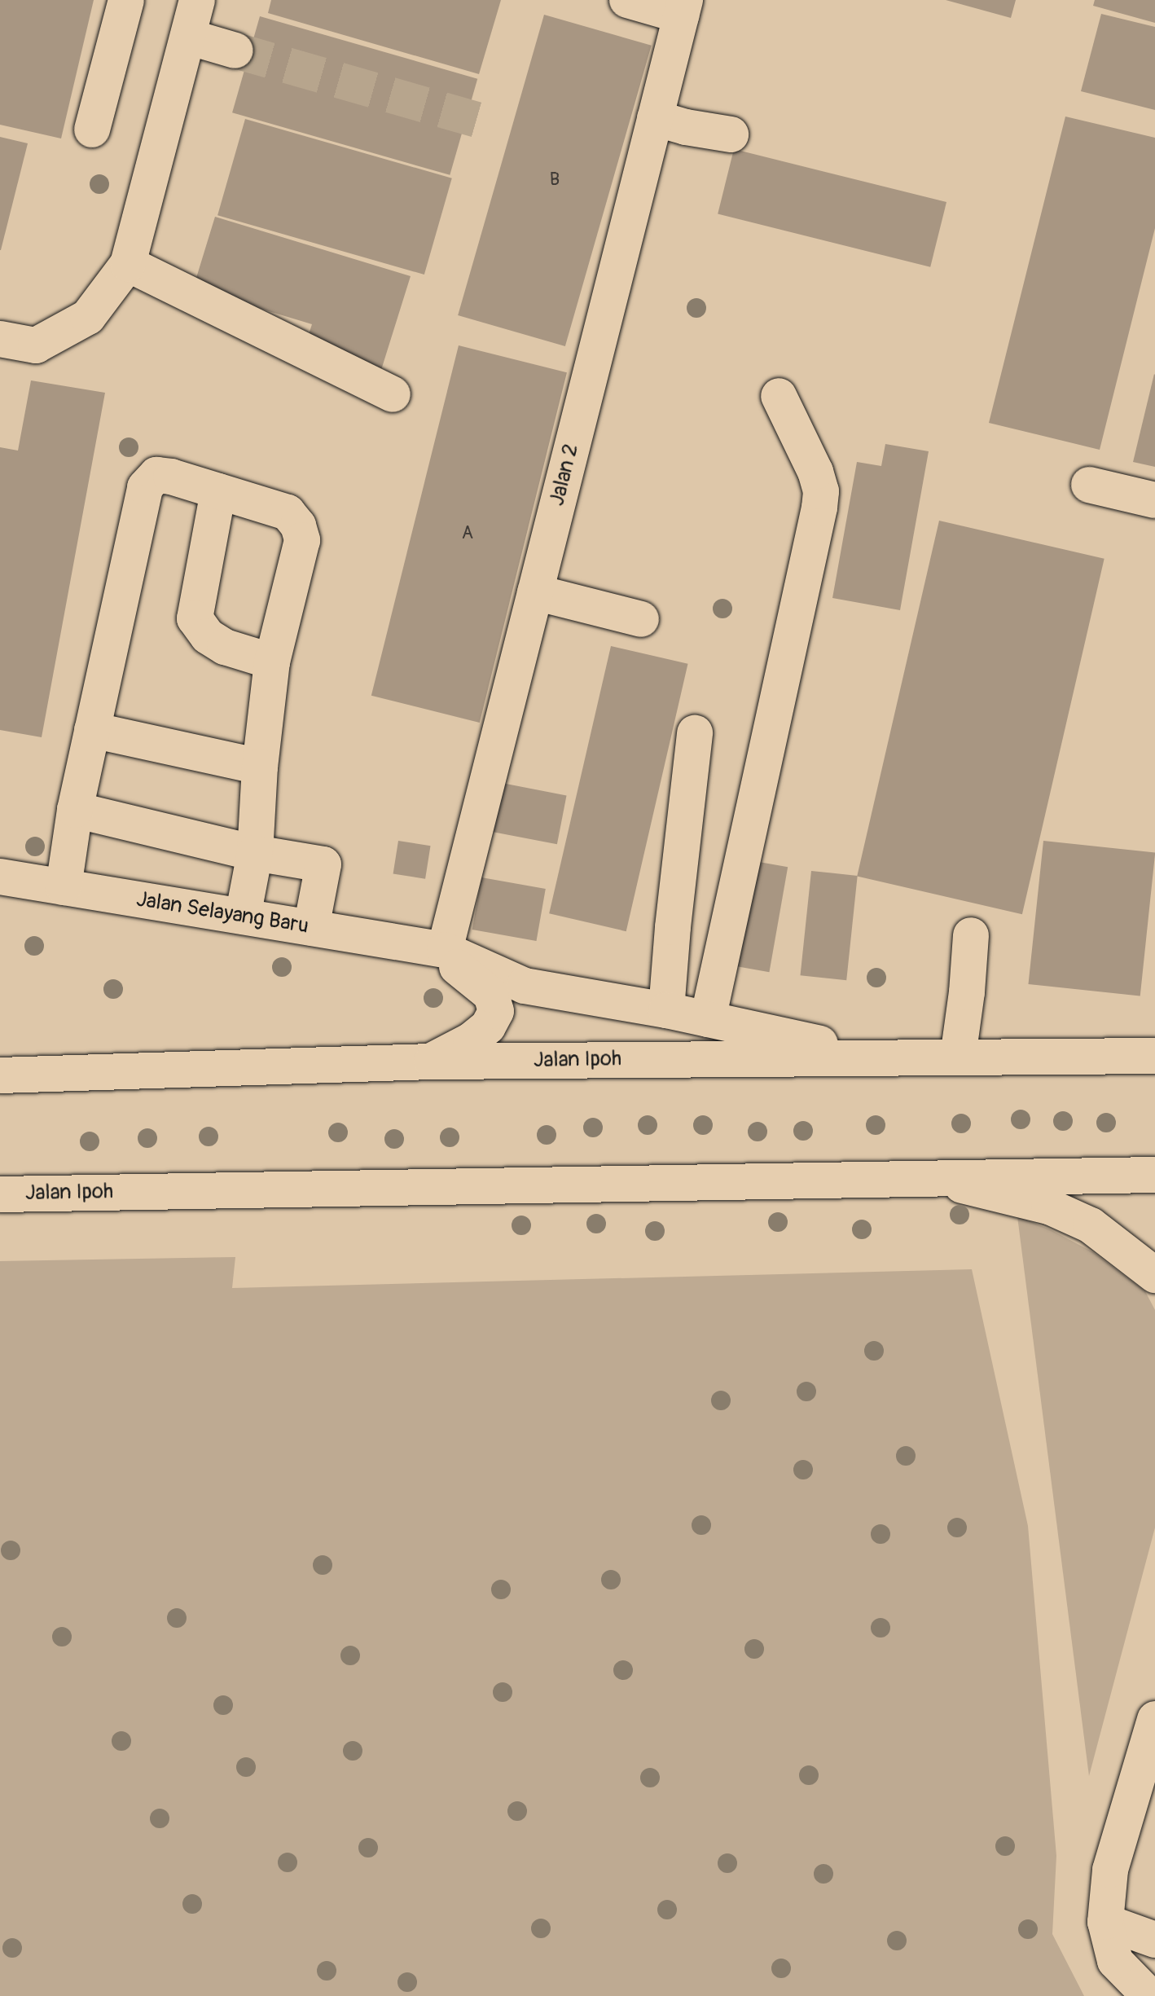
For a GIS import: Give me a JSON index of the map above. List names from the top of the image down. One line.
{"streets":{"main road":["Jalan 2","Jalan Selayang Baru","Jalan Ipoh"]},"crossings":[["Jalan 2","Jalan Selayang Baru"],["Jalan Selayang Baru","Jalan Ipoh"]],"house_numbers":["B","A"]}
